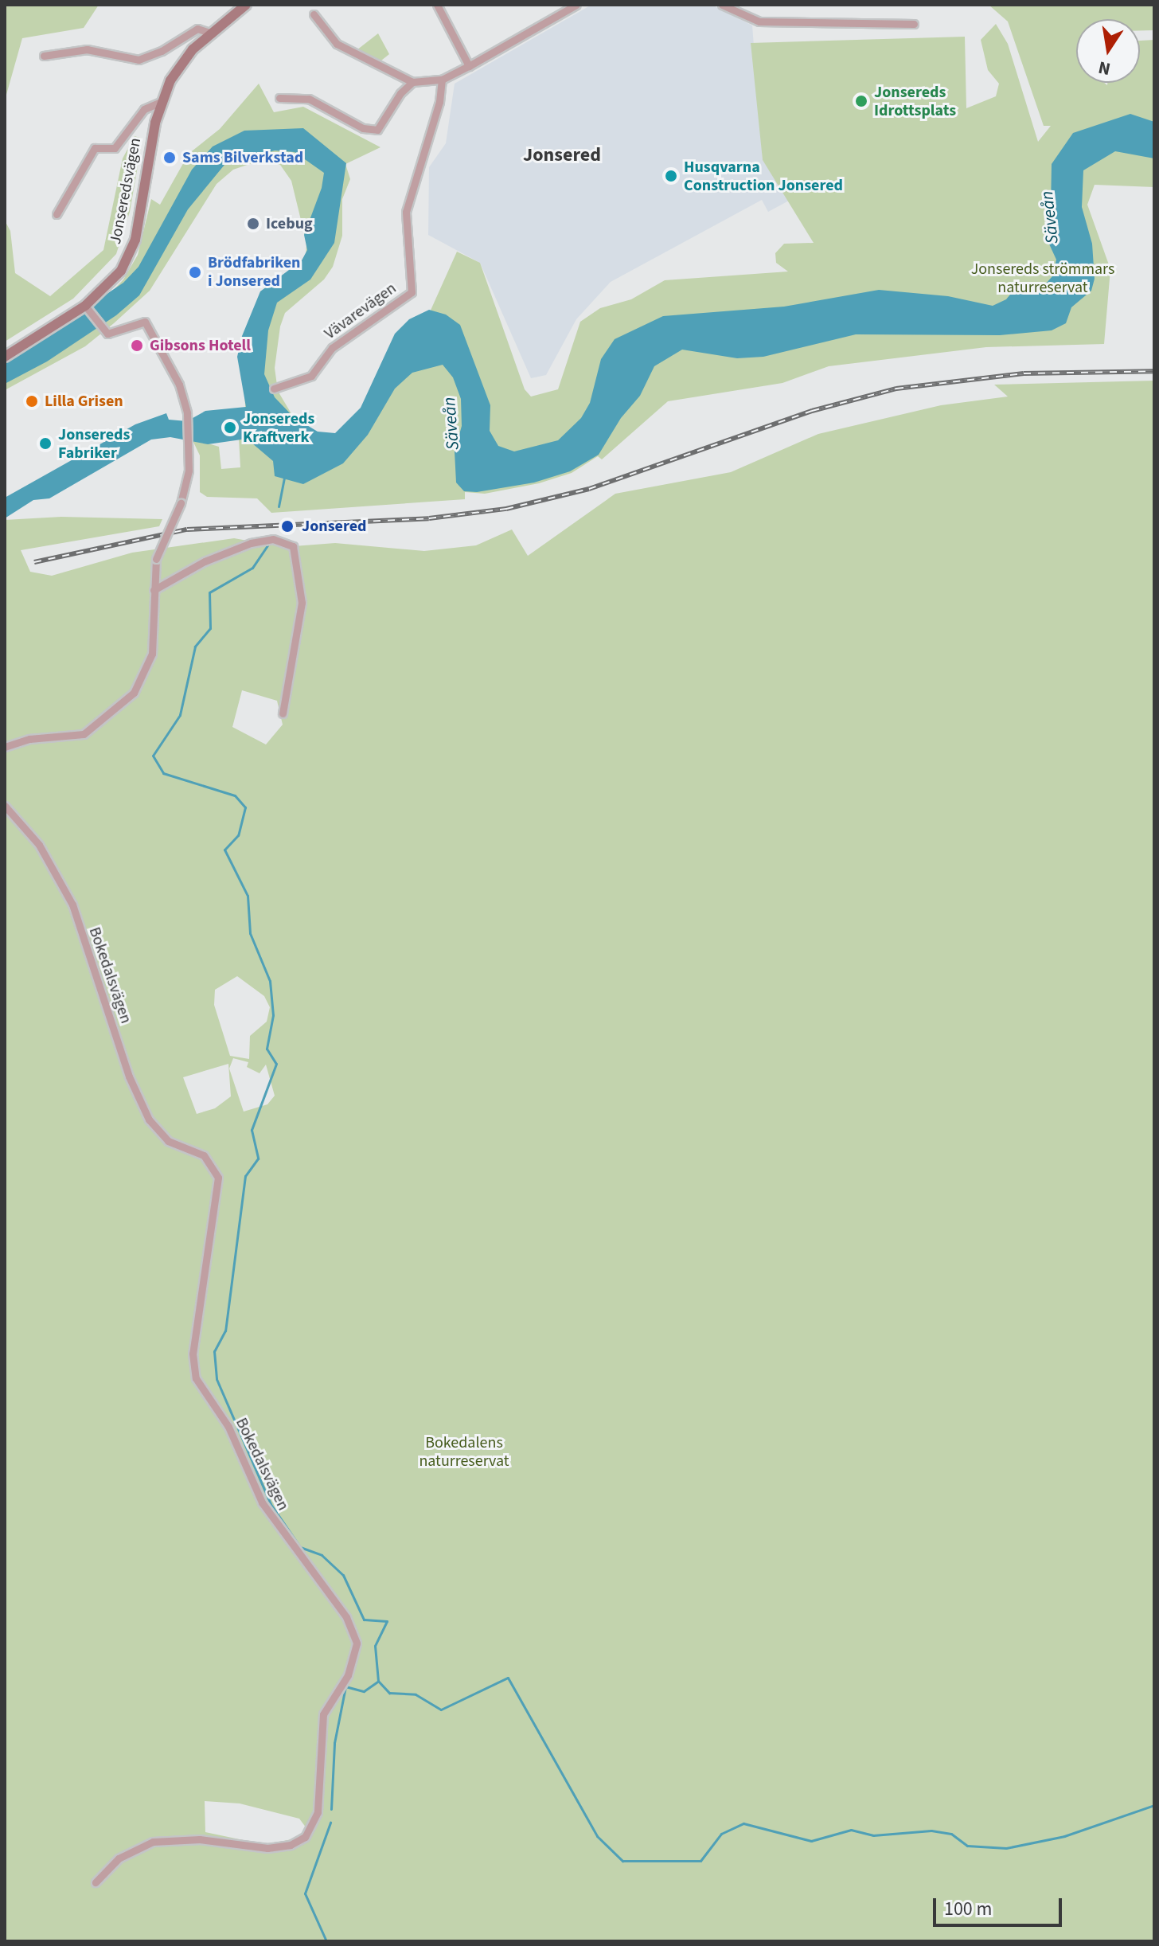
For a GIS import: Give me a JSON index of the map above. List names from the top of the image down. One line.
{"streets":{"street":["Jonseredsvägen","Vävarevägen","Bokedalsvägen"]},"districts":["Jonsered"],"water":["Säveån"],"parks":["Jonsereds strömmars naturreservat","Bokedalens naturreservat"],"places":["Jonsereds Idrottsplats","Sams Bilverkstad","Husqvarna Construction Jonsered","Icebug","Brödfabriken i Jonsered","Gibsons Hotell","Lilla Grisen","Jonsereds Kraftverk","Jonsereds Fabriker","Jonsered"],"scale_bar":"100 m","north":"bottom"}
